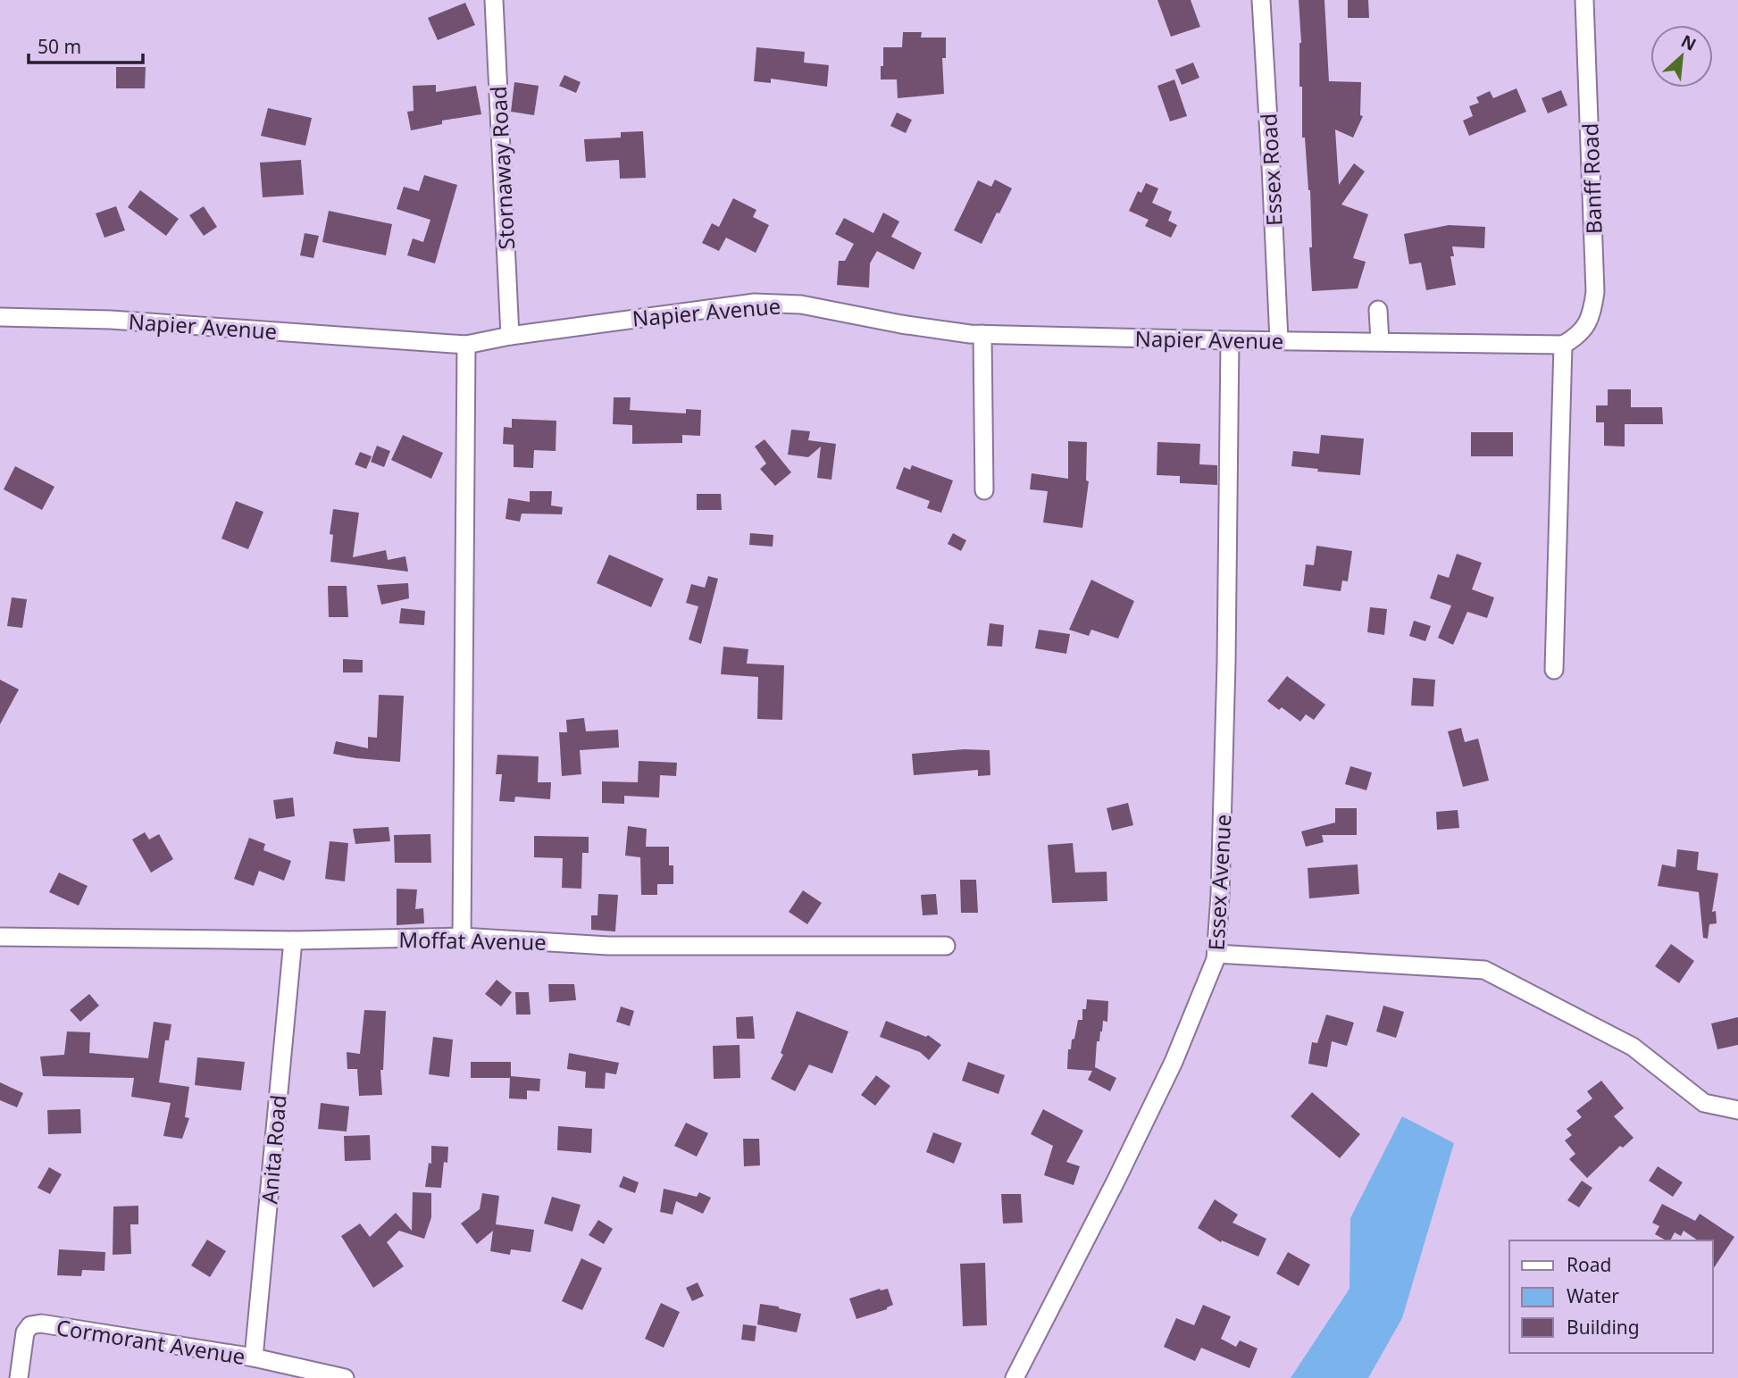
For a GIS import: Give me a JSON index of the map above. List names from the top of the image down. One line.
{"streets":{"street":["Stornaway Road","Essex Road","Banff Road","Napier Avenue","Essex Avenue","Moffat Avenue","Anita Road","Cormorant Avenue"]},"crossings":[["Stornaway Road","Napier Avenue"],["Essex Road","Napier Avenue"],["Banff Road","Napier Avenue"],["Napier Avenue","Essex Avenue"],["Moffat Avenue","Anita Road"],["Anita Road","Cormorant Avenue"]],"legend":["Road","Water","Building"],"scale_bar":"50 m","north":"top right"}
